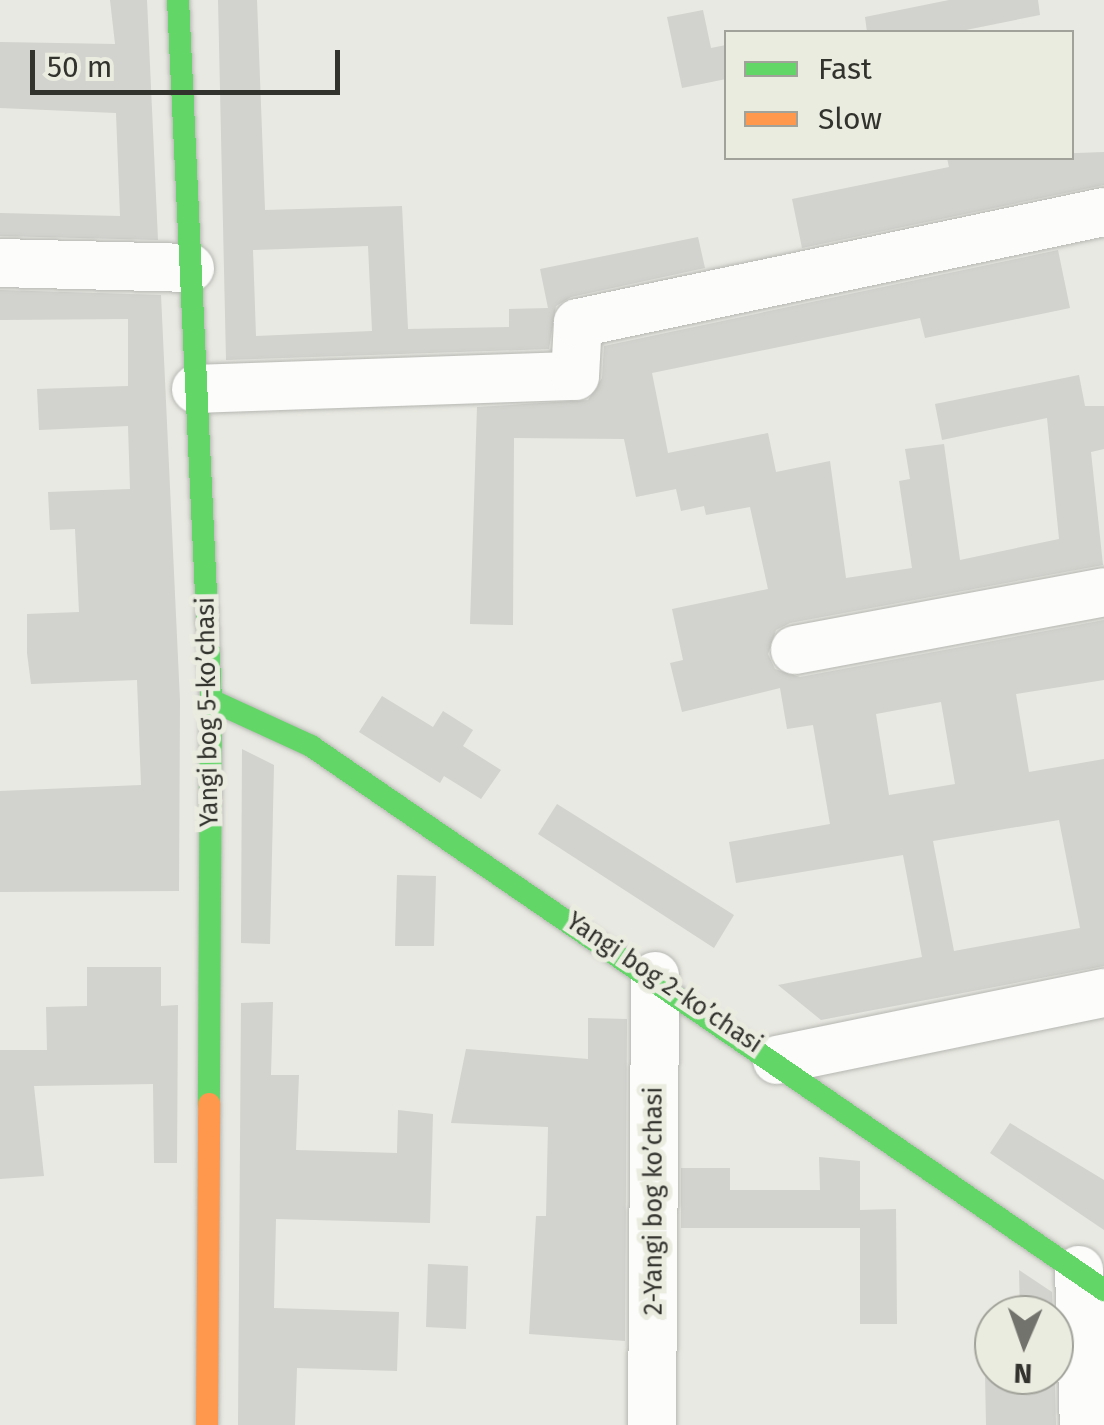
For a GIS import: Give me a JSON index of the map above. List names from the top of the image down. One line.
{"streets":{"street":["Yangi bog 5-koʼchasi","Yangi bog 2-koʼchasi","2-Yangi bog koʼchasi"]},"crossings":[["Yangi bog 5-koʼchasi","Yangi bog 2-koʼchasi"],["Yangi bog 2-koʼchasi","2-Yangi bog koʼchasi"]],"legend":["Fast","Slow"],"scale_bar":"50 m","north":"bottom"}
